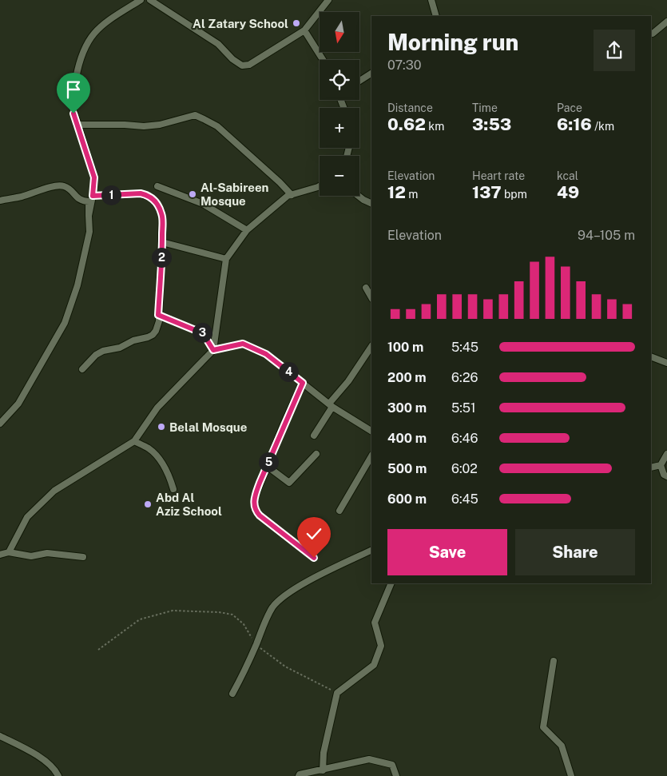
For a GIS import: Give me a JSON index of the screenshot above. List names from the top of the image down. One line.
{"places":["Al Zatary School","Al-Sabireen Mosque","Belal Mosque","Abd Al Aziz School"],"north":"bottom","page":{"map_buttons":["+","−"],"heading":["Morning run","07:30"],"stats":[["Distance","0.62 km"],["Time","3:53"],["Pace","6:16 /km"],["Elevation","12 m"],["Heart rate","137 bpm"],["kcal","49"]],"pins":["1","2","3","4","5"],"chart":["Elevation","94–105 m"],"list":[{"name":"100 m","note":"5:45"},{"name":"200 m","note":"6:26"},{"name":"300 m","note":"5:51"},{"name":"400 m","note":"6:46"},{"name":"500 m","note":"6:02"},{"name":"600 m","note":"6:45"}],"buttons":["Save","Share"]}}
